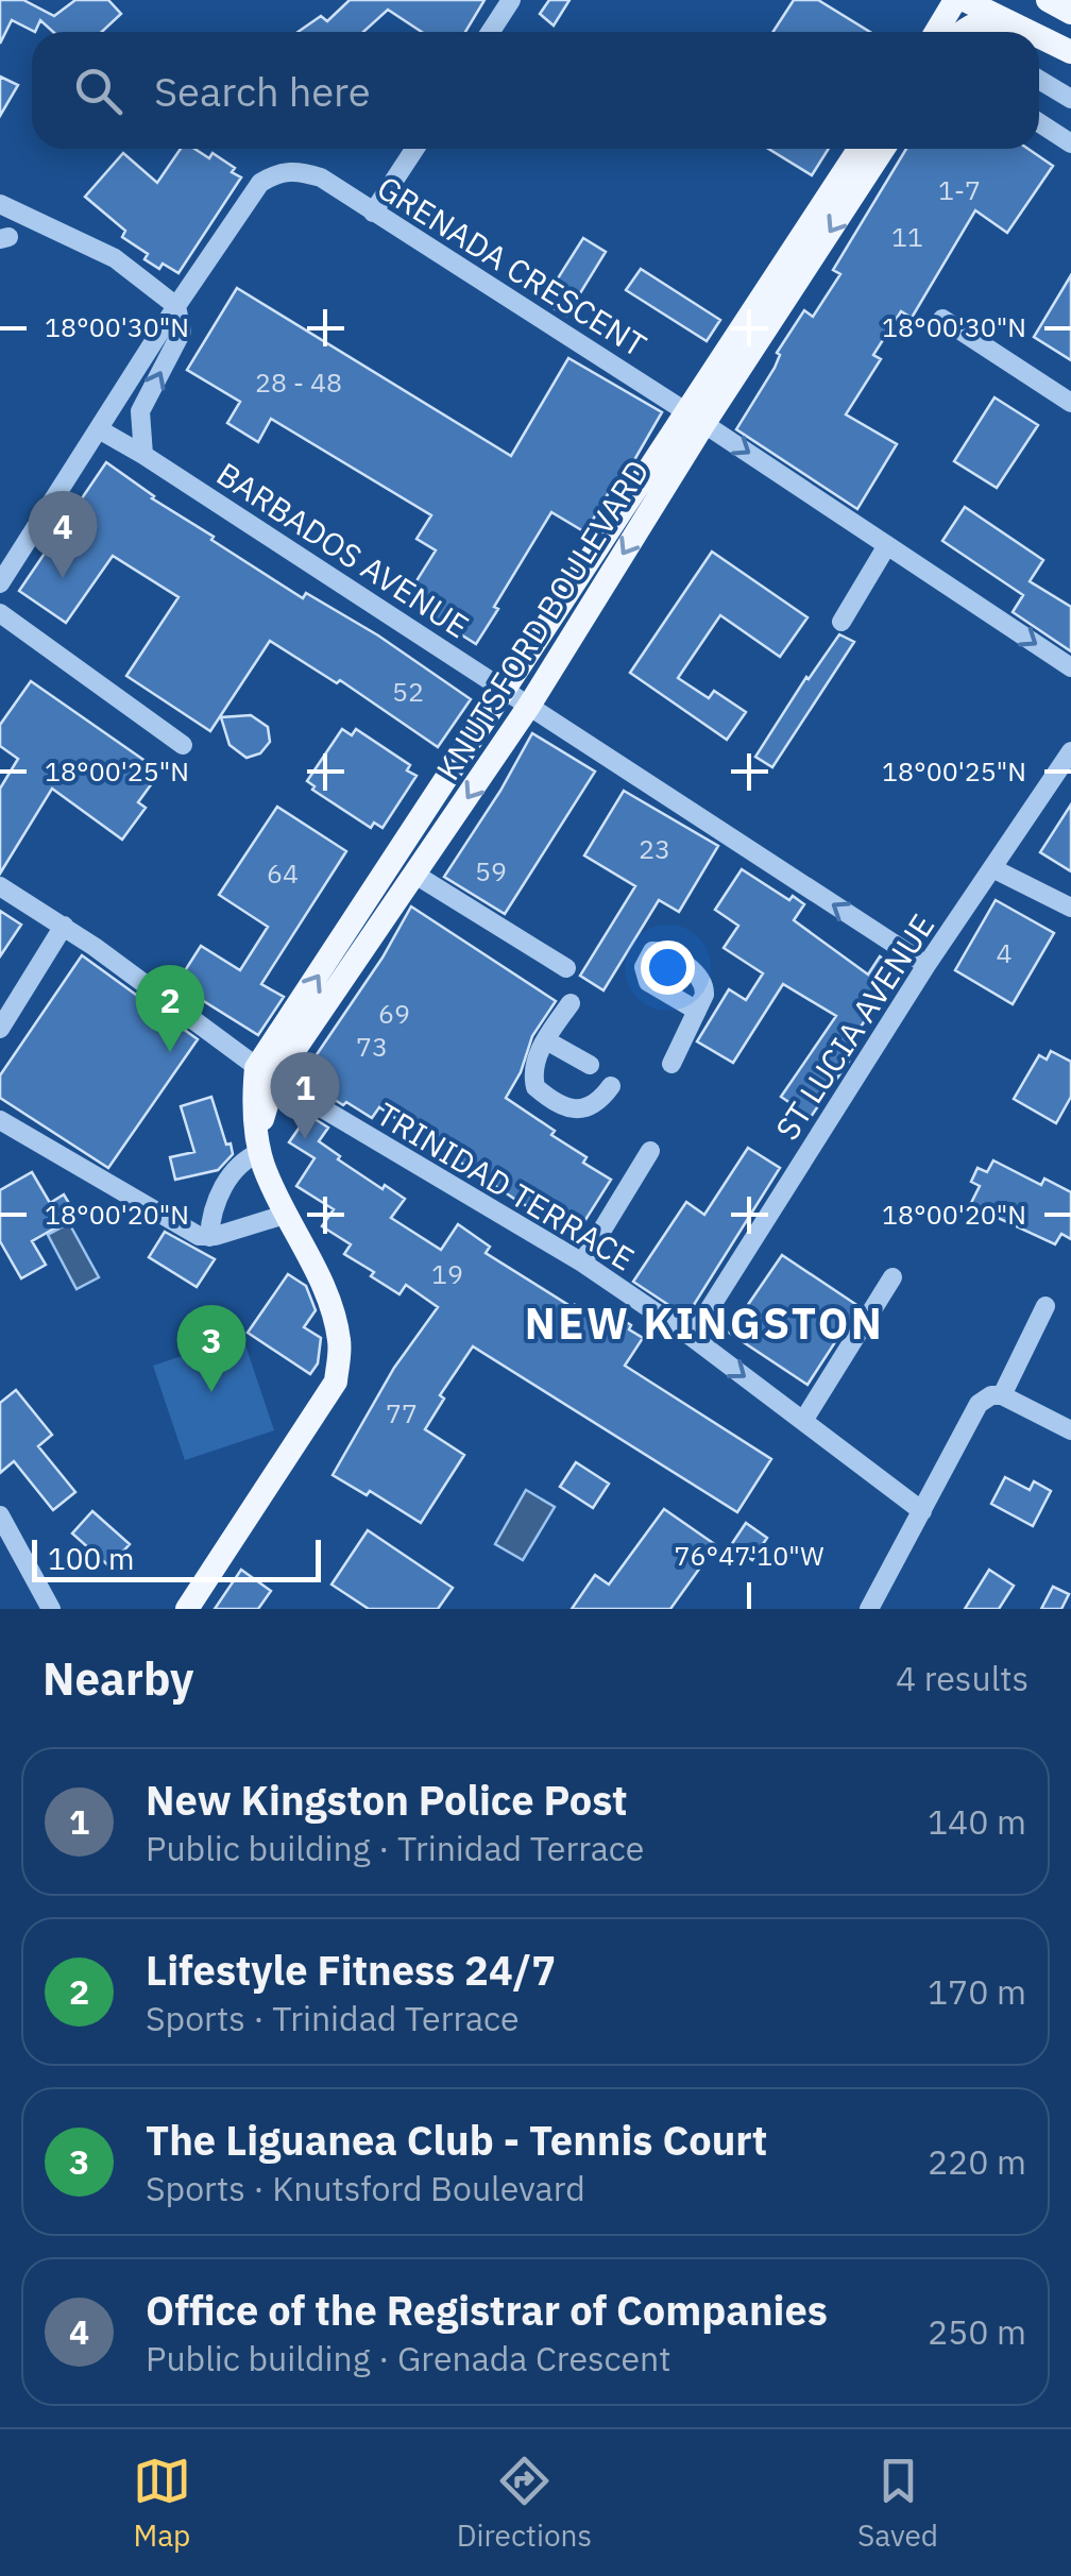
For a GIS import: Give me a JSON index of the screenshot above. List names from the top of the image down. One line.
{"streets":{"main road":["KNUTSFORD BOULEVARD"],"street":["GRENADA CRESCENT","BARBADOS AVENUE","ST LUCIA AVENUE","TRINIDAD TERRACE"]},"crossings":[["GRENADA CRESCENT","BARBADOS AVENUE"],["GRENADA CRESCENT","KNUTSFORD BOULEVARD"],["BARBADOS AVENUE","KNUTSFORD BOULEVARD"],["BARBADOS AVENUE","ST LUCIA AVENUE"],["KNUTSFORD BOULEVARD","TRINIDAD TERRACE"],["ST LUCIA AVENUE","TRINIDAD TERRACE"]],"one_way":["BARBADOS AVENUE"],"districts":["NEW KINGSTON"],"house_numbers":["1-7","11","28 - 48","52","23","59","64","4","69","73","19","77"],"scale_bar":"100 m","page":{"search":"Search here","pins":["4","2","1","3"],"scale":"100 m","heading":["Nearby","4 results"],"list":[{"mark":"1","name":"New Kingston Police Post","note":"Public building · Trinidad Terrace","value":"140 m"},{"mark":"2","name":"Lifestyle Fitness 24/7","note":"Sports · Trinidad Terrace","value":"170 m"},{"mark":"3","name":"The Liguanea Club - Tennis Court","note":"Sports · Knutsford Boulevard","value":"220 m"},{"mark":"4","name":"Office of the Registrar of Companies","note":"Public building · Grenada Crescent","value":"250 m"}],"nav":["Map","Directions","Saved"]},"coordinates":["18°00'30\"N","18°00'25\"N","18°00'20\"N","76°47'10\"W"]}
